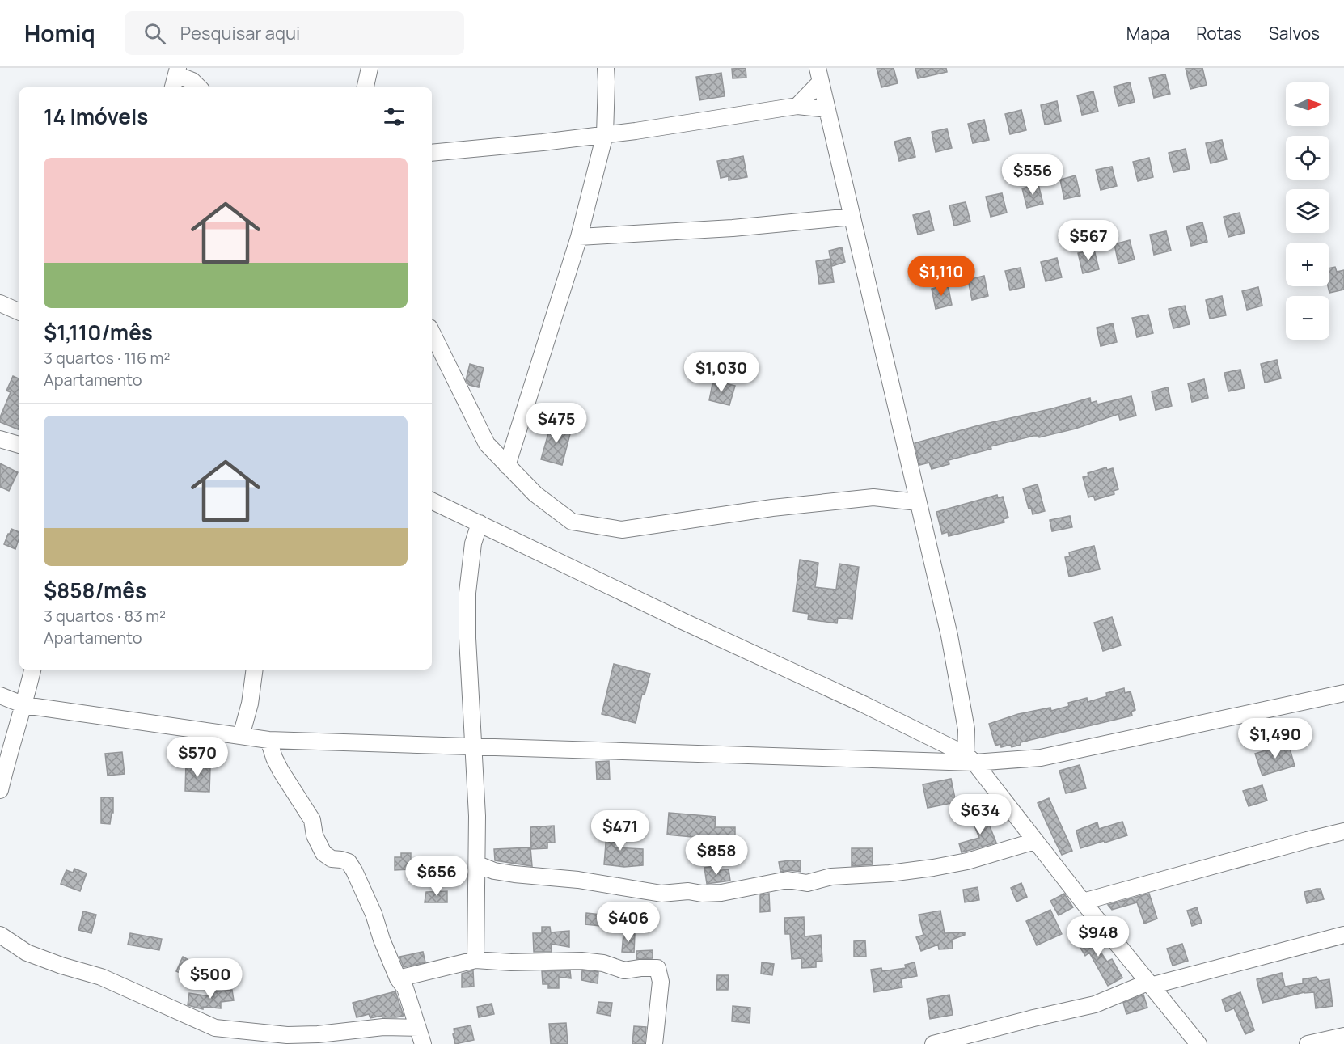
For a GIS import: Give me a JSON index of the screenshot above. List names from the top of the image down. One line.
{"north":"right","page":{"header":"Homiq","search":"Pesquisar aqui","nav":["Mapa","Rotas","Salvos"],"map_buttons":["+","−"],"heading":"14 imóveis","list":[{"name":"$1,110/mês","note":"3 quartos · 116 m² · Apartamento"},{"name":"$858/mês","note":"3 quartos · 83 m² · Apartamento"}],"price":["$556","$567","$1,110","$1,030","$475","$1,490","$570","$634","$471","$858","$656","$406","$948","$500"]}}
